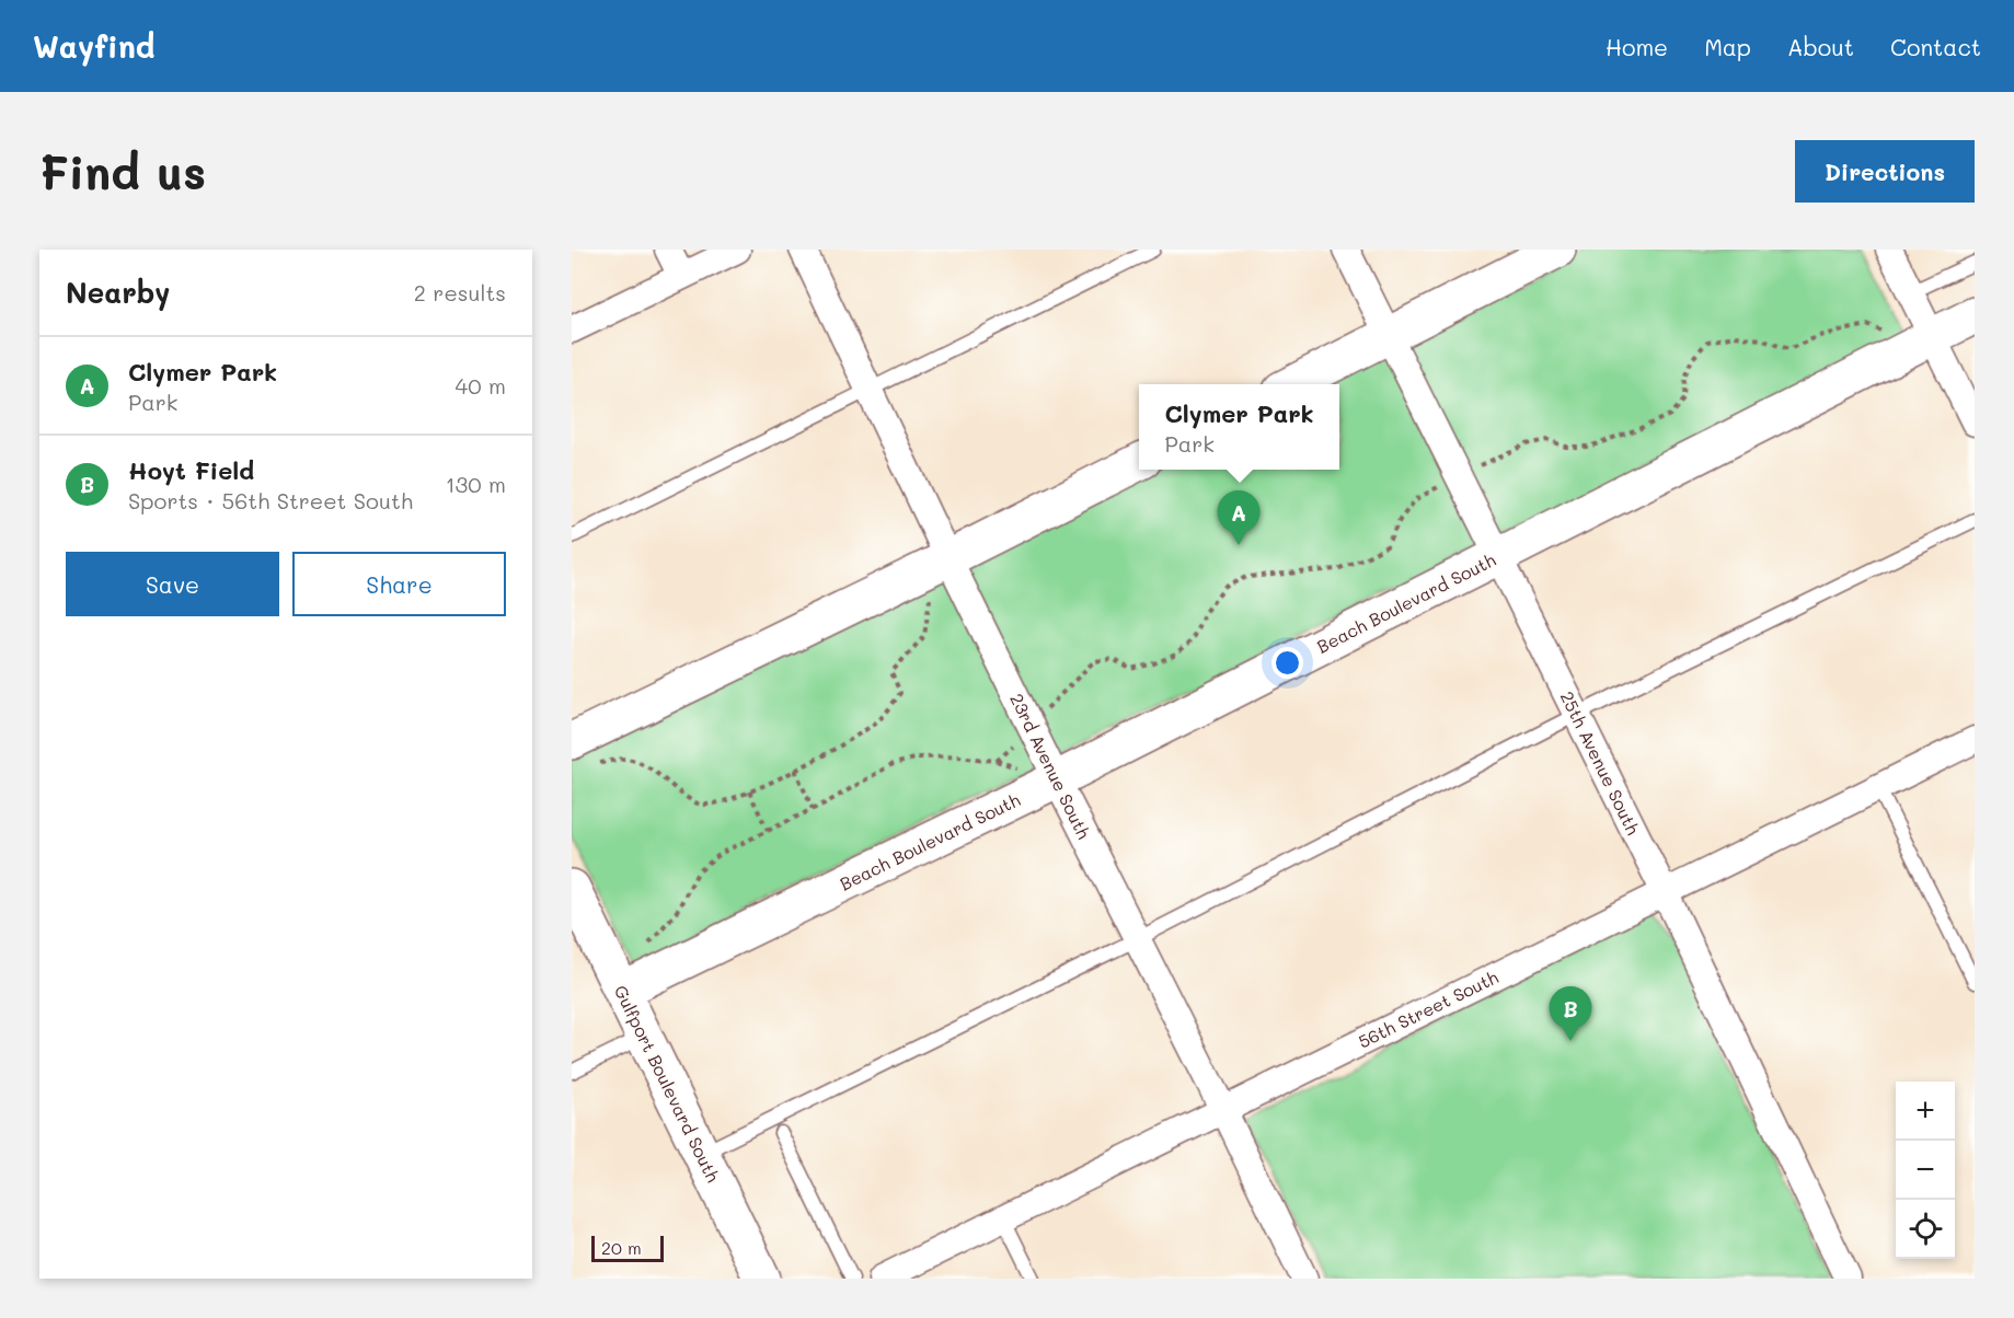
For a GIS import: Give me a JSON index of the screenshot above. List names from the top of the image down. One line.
{"streets":{"street":["Beach Boulevard South","25th Avenue South","23rd Avenue South","56th Street South","Gulfport Boulevard South"]},"crossings":[["Beach Boulevard South","25th Avenue South"],["Beach Boulevard South","23rd Avenue South"],["Beach Boulevard South","Gulfport Boulevard South"],["25th Avenue South","56th Street South"],["23rd Avenue South","56th Street South"]],"scale_bar":"20 m","page":{"header":"Wayfind","nav":["Home","Map","About","Contact"],"buttons":["Directions",["Save","Share"]],"title":"Find us","heading":["Nearby","2 results"],"list":[{"mark":"A","name":"Clymer Park","note":"Park","value":"40 m"},{"mark":"B","name":"Hoyt Field","note":"Sports · 56th Street South","value":"130 m"}],"popup":["Clymer Park","Park"],"pins":["A","B"],"map_buttons":["+","−"],"scale":"20 m"}}
